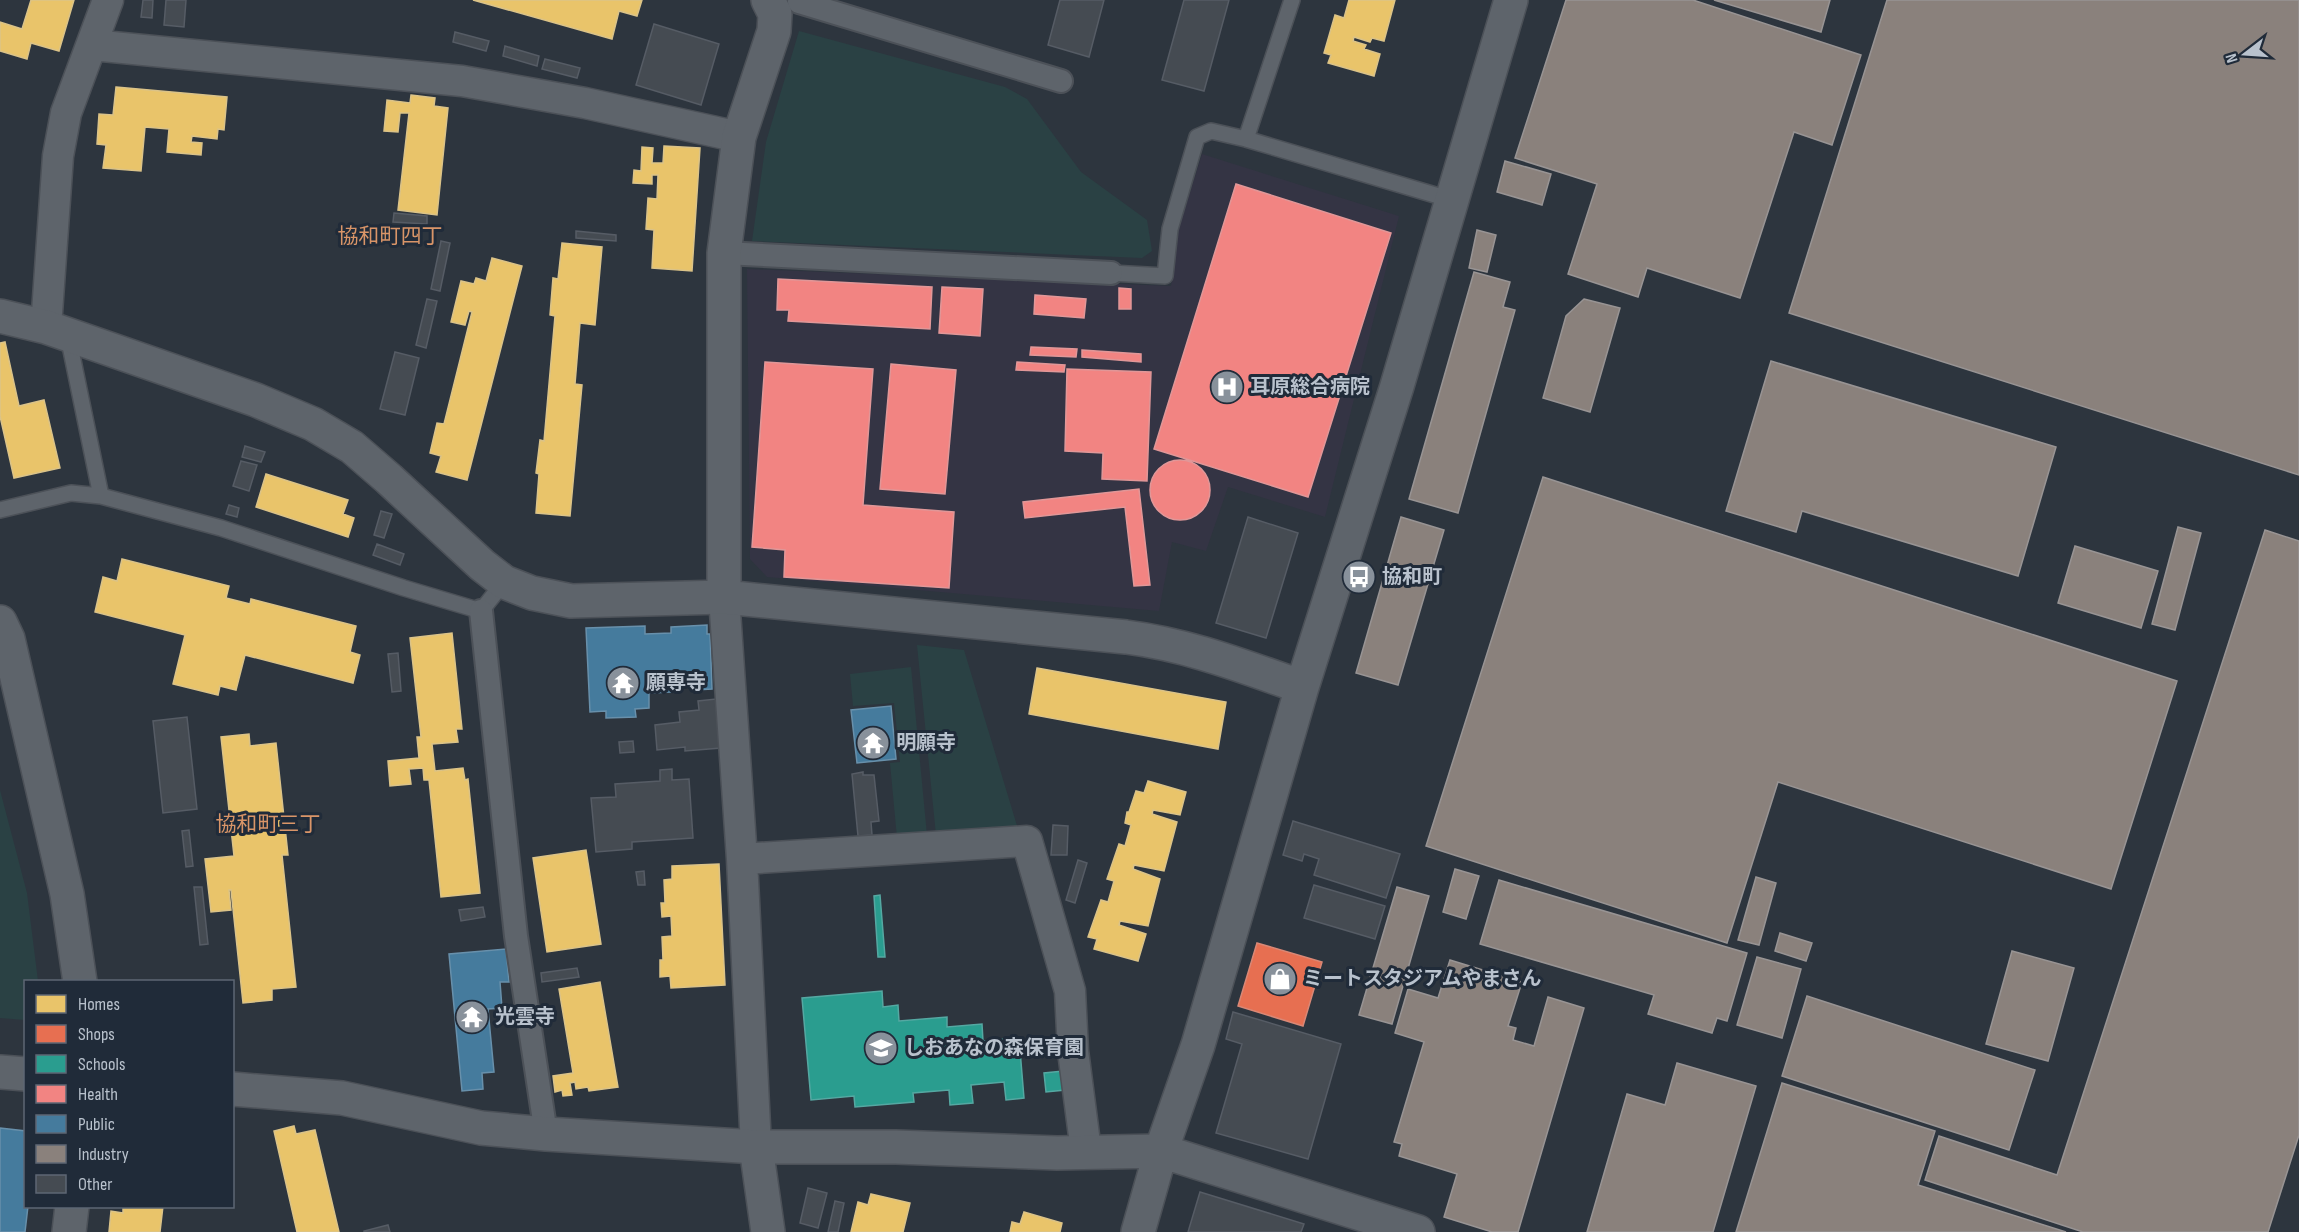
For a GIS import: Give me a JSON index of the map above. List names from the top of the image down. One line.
{"districts":["協和町四丁","協和町三丁"],"places":{"hospital":["耳原総合病院"],"bus stop":["協和町"],"temple":["願専寺","明願寺","光雲寺"],"shop":["ミートスタジアムやまさん"],"school or university":["しおあなの森保育園"]},"legend":["Homes","Shops","Schools","Health","Public","Industry","Other"],"north":"left"}
